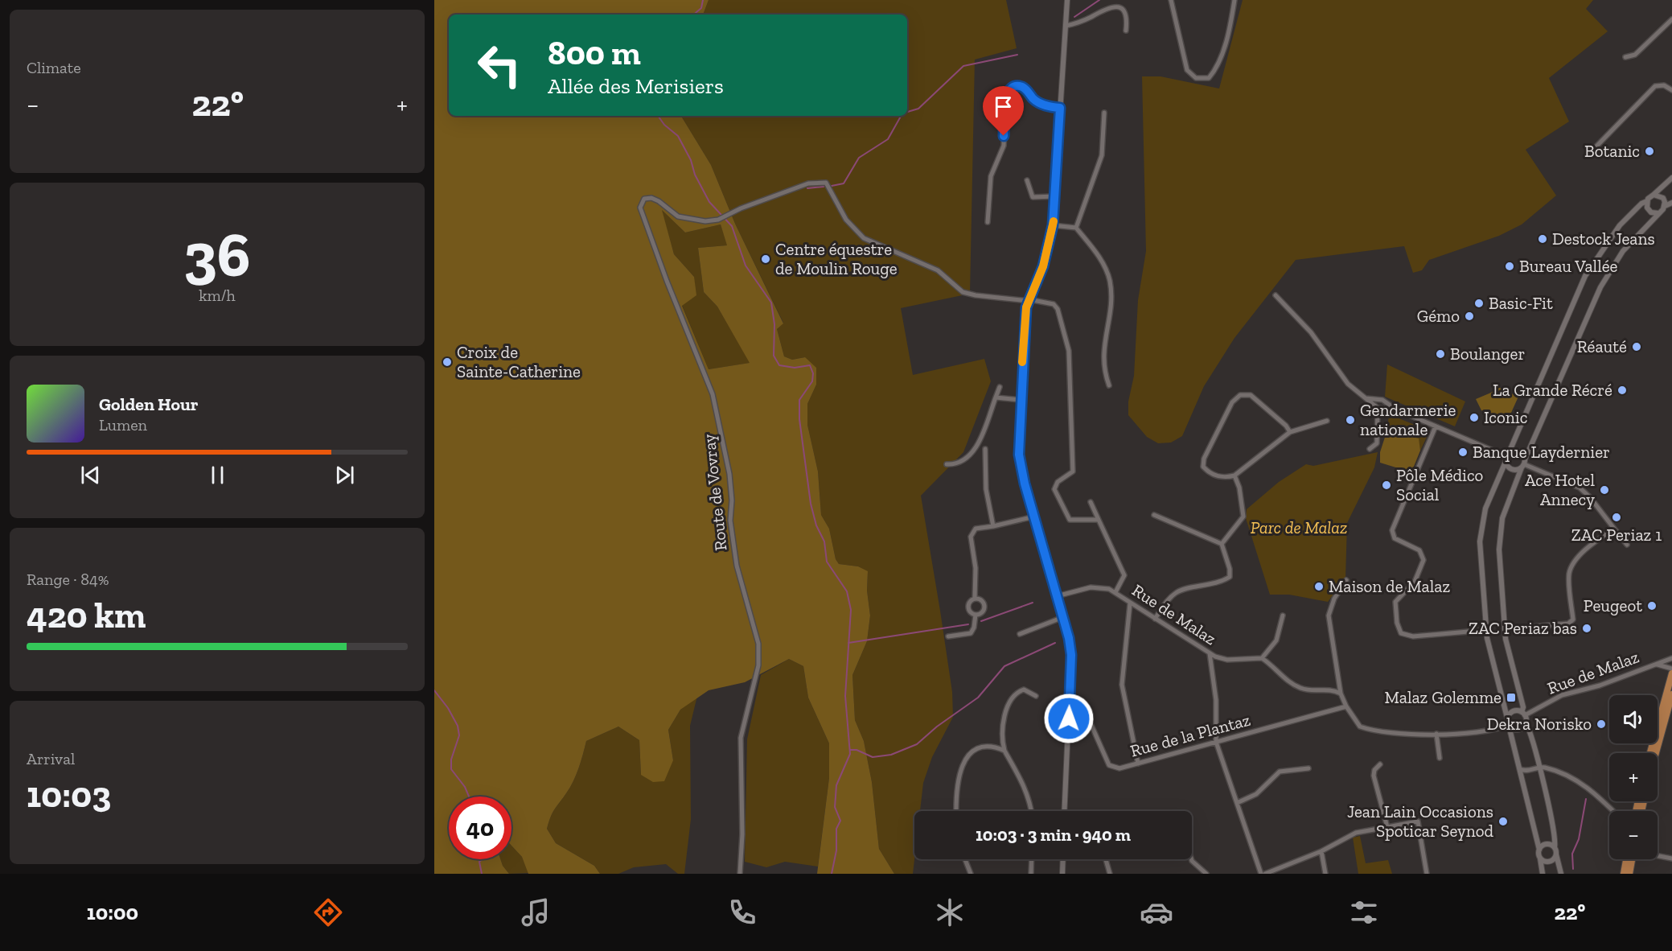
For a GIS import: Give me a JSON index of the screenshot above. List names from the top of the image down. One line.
{"streets":{"street":["Route de Vovray","Rue de Malaz","Rue de la Plantaz"]},"parks":["Parc de Malaz"],"places":{"other":["Botanic","Destock Jeans","Centre équestre de Moulin Rouge","Bureau Vallée","Basic-Fit","Gémo","Réauté","Boulanger","Croix de Sainte-Catherine","La Grande Récré","Iconic","Gendarmerie nationale","Banque Laydernier","Pôle Médico Social","Ace Hotel Annecy","ZAC Periaz 1","Maison de Malaz","Peugeot","ZAC Periaz bas","Dekra Norisko","Jean Lain Occasions Spoticar Seynod"],"transit":["Malaz Golemme"]},"page":{"tile":["Climate",["36","km/h"],["Range · 84%","420 km"],["Arrival","10:03"]],"turn":["800 m","Allée des Merisiers"],"heat":["−","22°","+"],"song":["Golden Hour","Lumen"],"map_buttons":["+","−"],"limit":"40","trip":"10:03 · 3 min · 940 m","tabs":["10:00","22°"]}}
